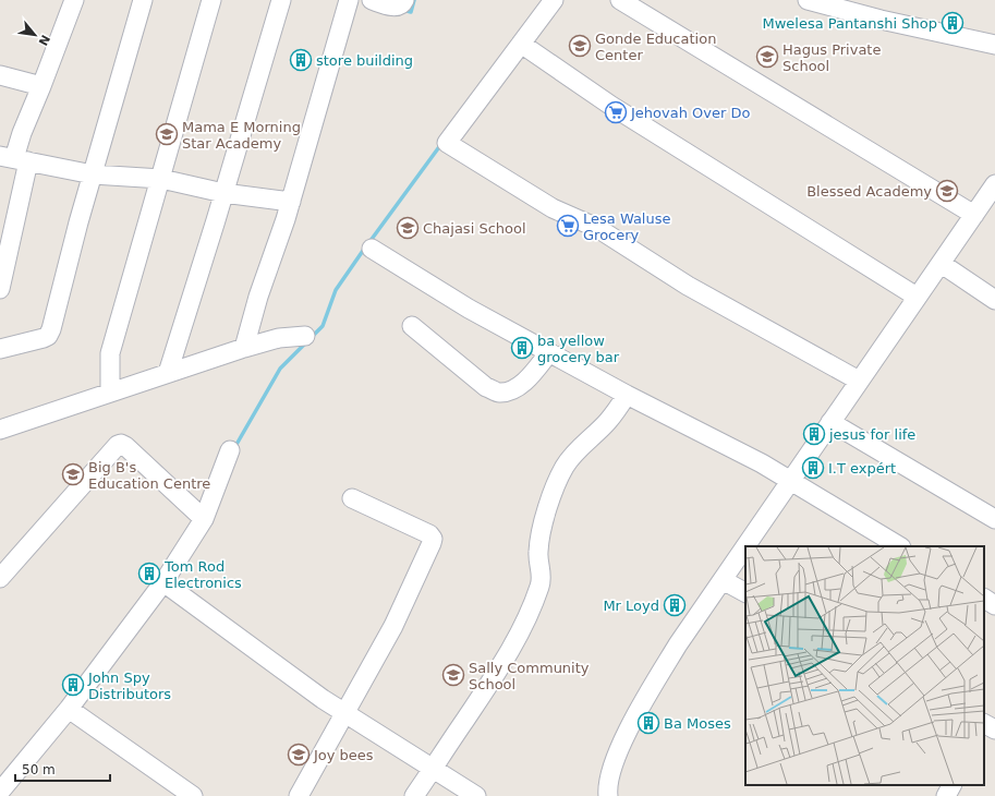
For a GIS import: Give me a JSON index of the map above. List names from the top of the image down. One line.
{"places":{"building":["Mwelesa Pantanshi Shop","store building","ba yellow grocery bar","jesus for life","I.T expért","Tom Rod Electronics","Mr Loyd","John Spy Distributors","Ba Moses"],"school or university":["Gonde Education Center","Hagus Private School","Mama E Morning Star Academy","Blessed Academy","Chajasi School","Big B's Education Centre","Sally Community School","Joy bees"],"supermarket":["Jehovah Over Do","Lesa Waluse Grocery"]},"scale_bar":"50 m","north":"bottom right"}
